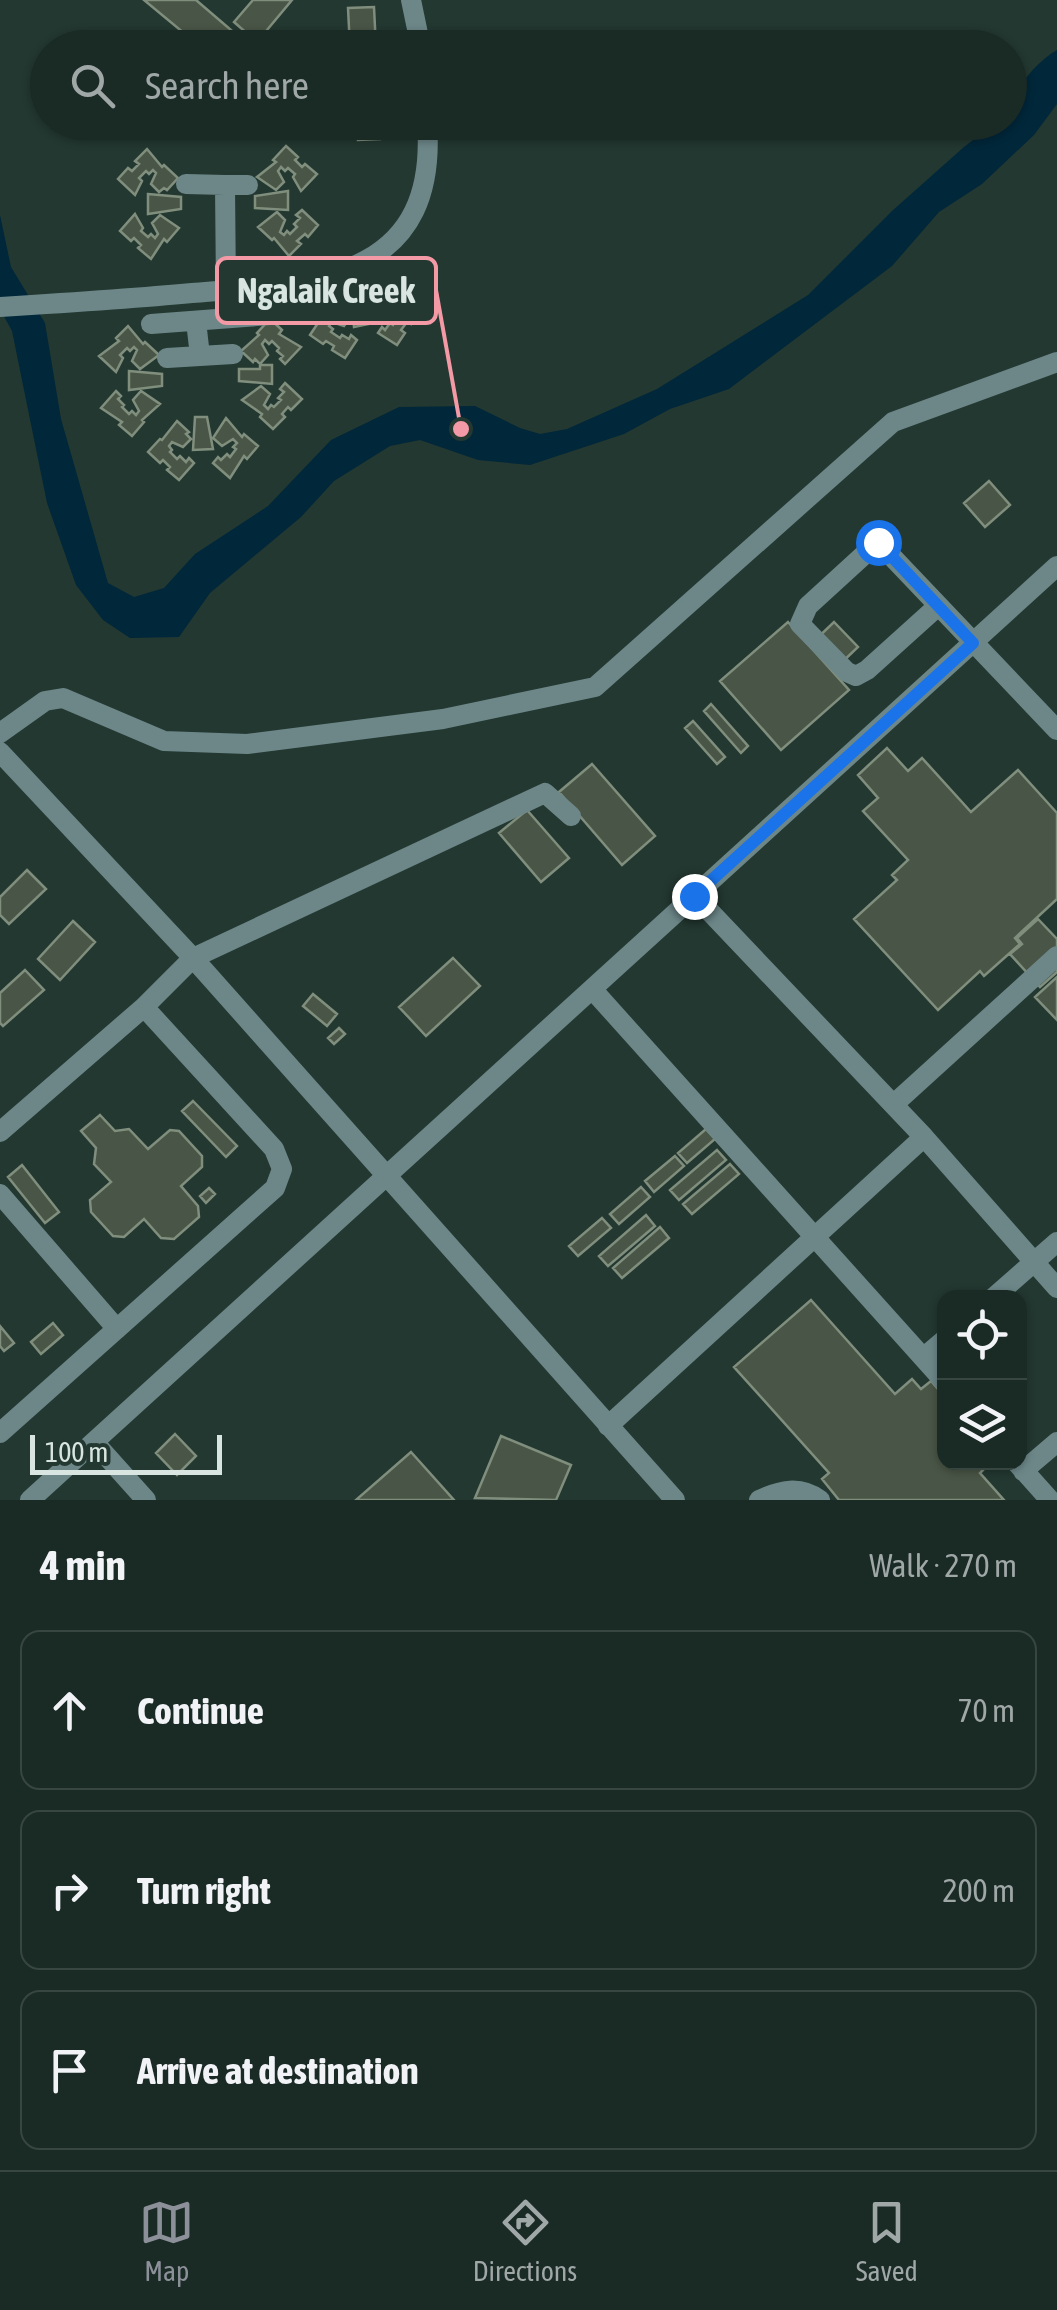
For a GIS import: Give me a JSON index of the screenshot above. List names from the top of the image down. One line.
{"places":["Ngalaik Creek"],"scale_bar":"100 m","page":{"search":"Search here","scale":"100 m","heading":["4 min","Walk · 270 m"],"list":[["Continue","70 m"],["Turn right","200 m"],"Arrive at destination"],"nav":["Map","Directions","Saved"]}}
